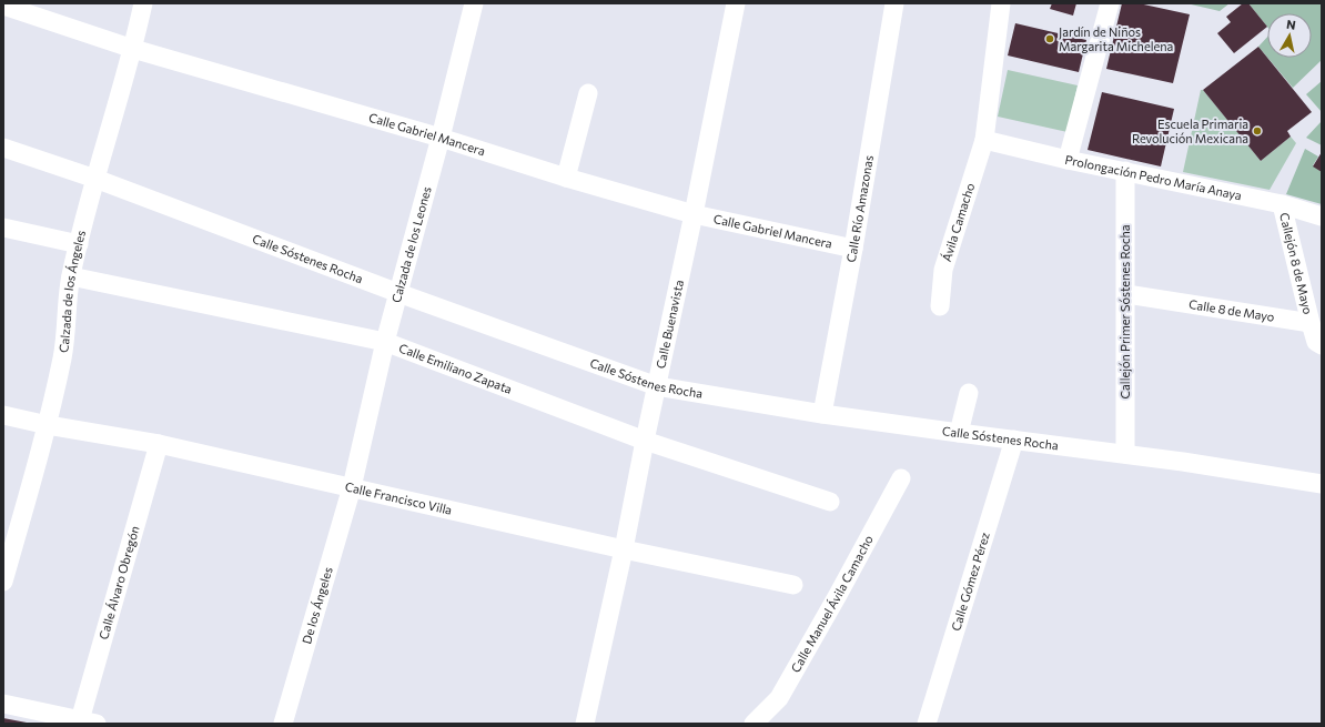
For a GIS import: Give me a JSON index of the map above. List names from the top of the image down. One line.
{"streets":{"street":["Calle Gabriel Mancera","Prolongación Pedro María Anaya","Calle Río Amazonas","Ávila Camacho","Calzada de los Leones","Calle Sóstenes Rocha","Callejón 8 de Mayo","Calzada de los Ángeles","Calle 8 de Mayo","Callejón Primer Sóstenes Rocha","Calle Buenavista","Calle Emiliano Zapata","Calle Francisco Villa","Calle Gómez Pérez","Calle Álvaro Obregón","Calle Manuel Ávila Camacho","De los Ángeles"]},"crossings":[["Calle Gabriel Mancera","Calle Río Amazonas"],["Calle Gabriel Mancera","Calzada de los Leones"],["Calle Gabriel Mancera","Calzada de los Ángeles"],["Calle Gabriel Mancera","Calle Buenavista"],["Prolongación Pedro María Anaya","Ávila Camacho"],["Prolongación Pedro María Anaya","Callejón 8 de Mayo"],["Prolongación Pedro María Anaya","Callejón Primer Sóstenes Rocha"],["Calle Río Amazonas","Calle Sóstenes Rocha"],["Calzada de los Leones","Calle Sóstenes Rocha"],["Calzada de los Leones","Calle Emiliano Zapata"],["Calzada de los Leones","Calle Francisco Villa"],["Calzada de los Leones","De los Ángeles"],["Calle Sóstenes Rocha","Calzada de los Ángeles"],["Calle Sóstenes Rocha","Callejón Primer Sóstenes Rocha"],["Calle Sóstenes Rocha","Calle Buenavista"],["Calle Sóstenes Rocha","Calle Gómez Pérez"],["Callejón 8 de Mayo","Calle 8 de Mayo"],["Calzada de los Ángeles","Calle Emiliano Zapata"],["Calzada de los Ángeles","Calle Francisco Villa"],["Calle 8 de Mayo","Callejón Primer Sóstenes Rocha"],["Calle Buenavista","Calle Emiliano Zapata"],["Calle Buenavista","Calle Francisco Villa"],["Calle Francisco Villa","Calle Álvaro Obregón"],["Calle Francisco Villa","De los Ángeles"]],"places":["Jardín de Niños Margarita Michelena","Escuela Primaria Revolución Mexicana"],"north":"top"}
